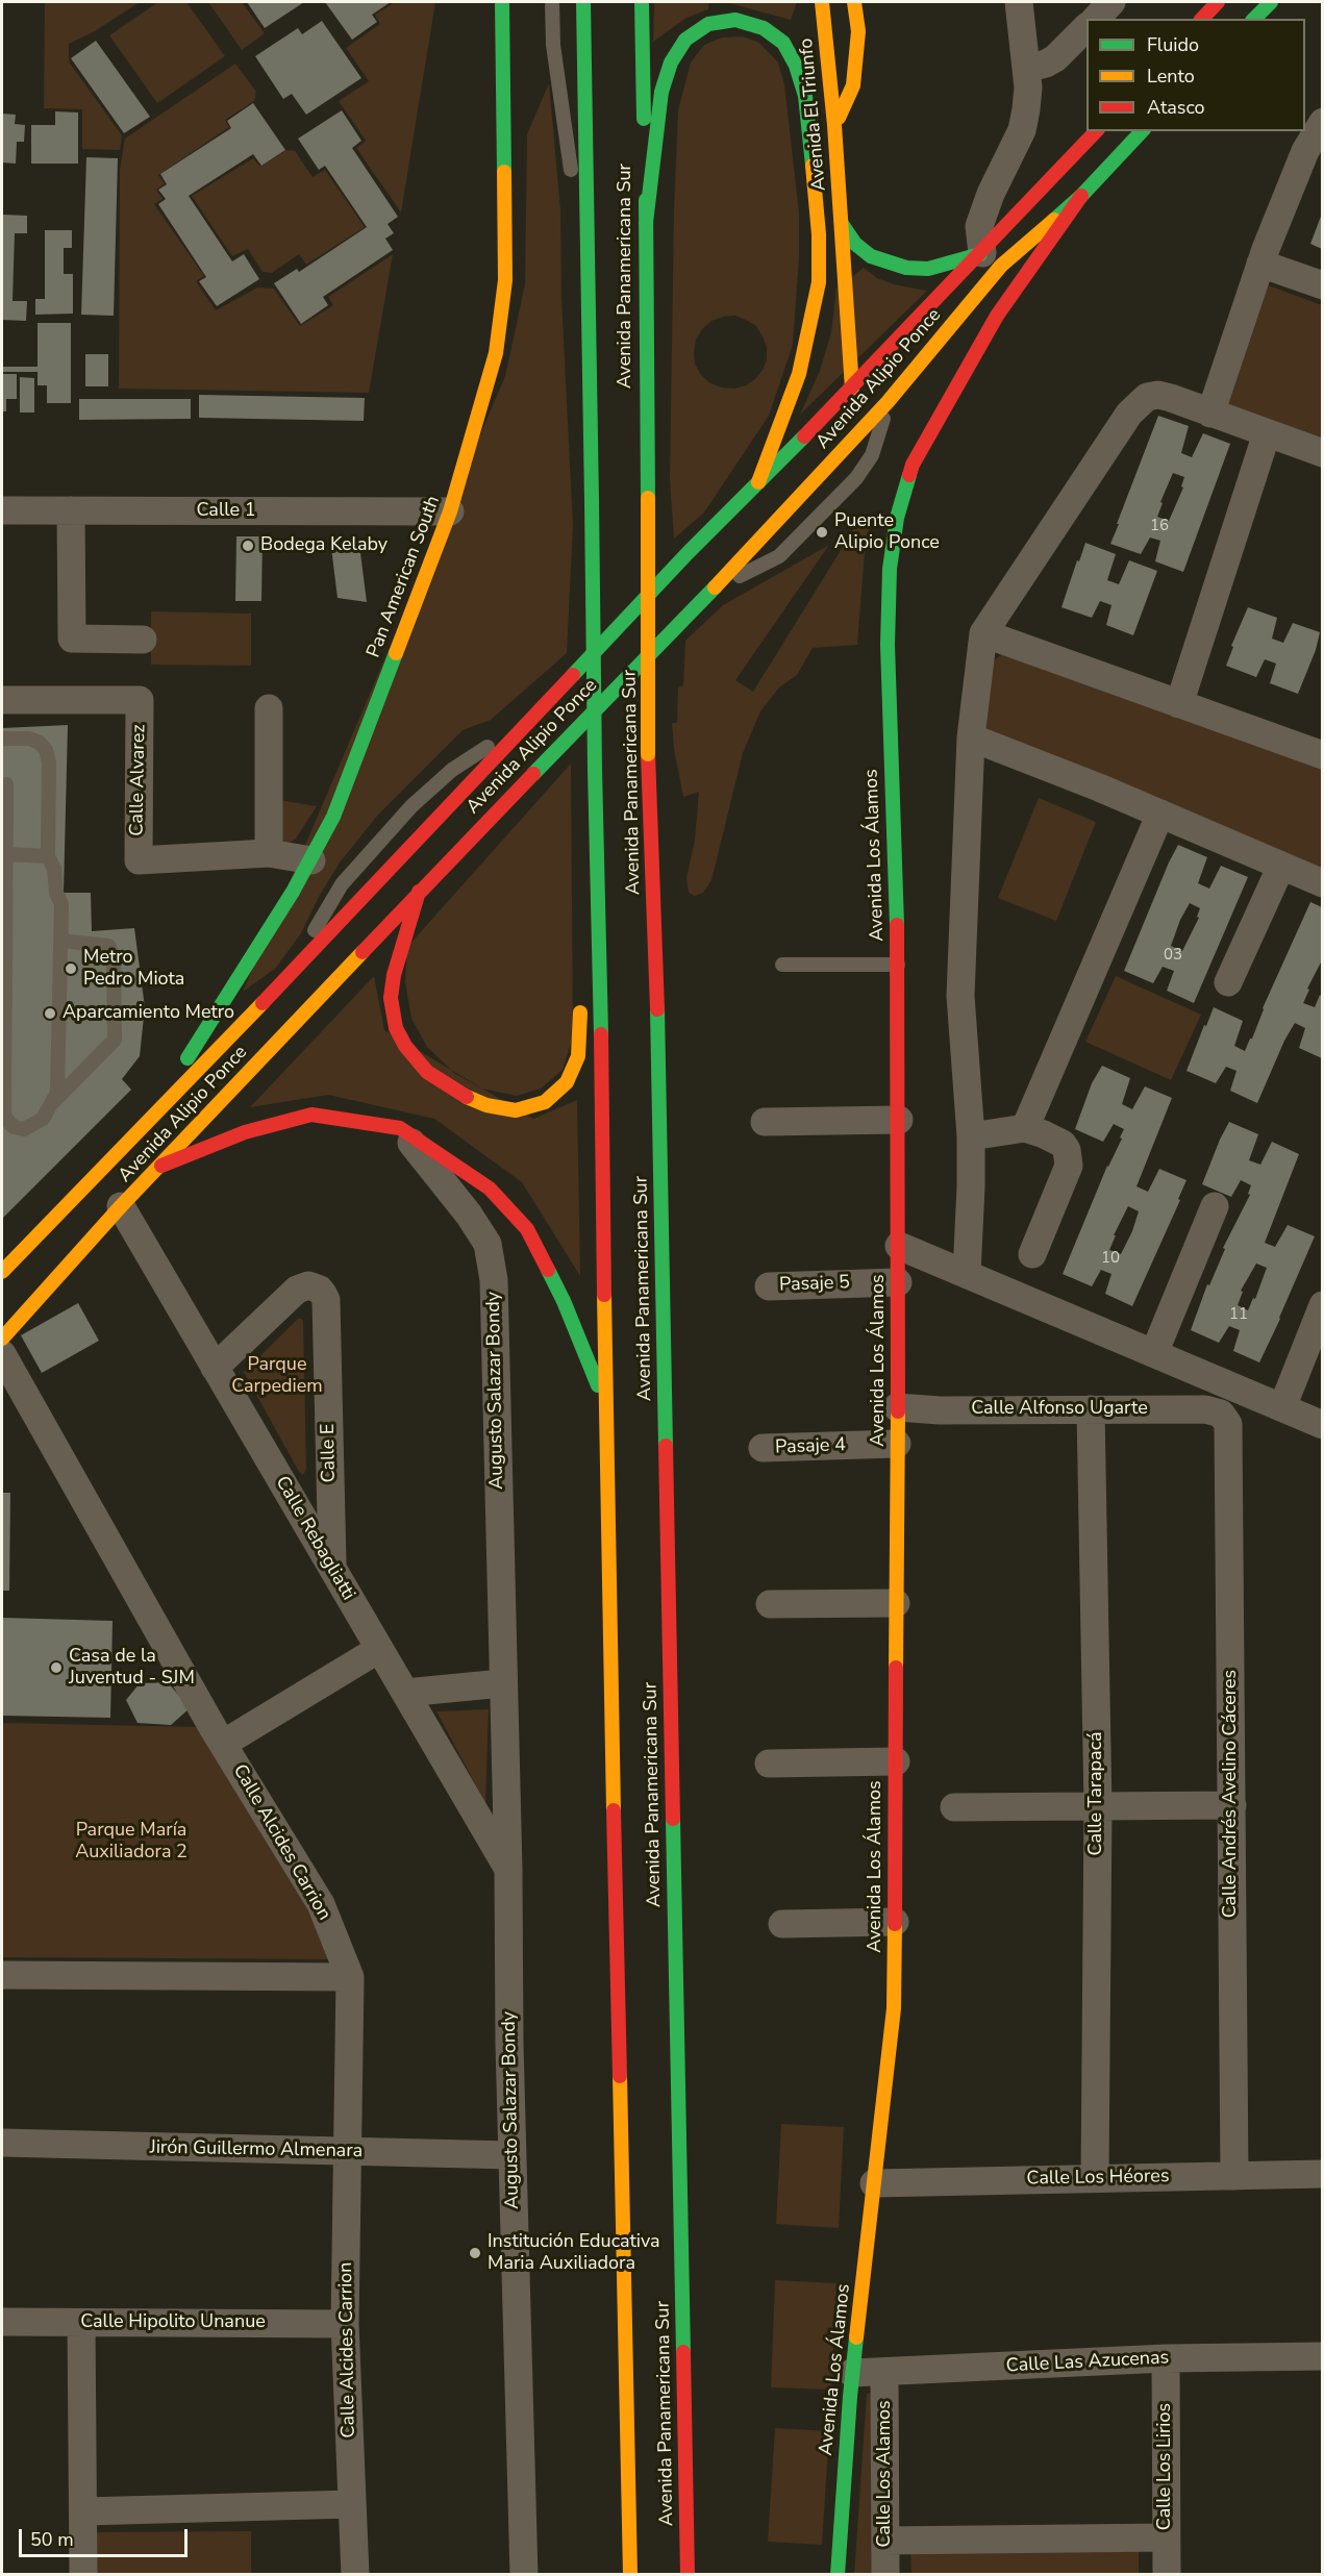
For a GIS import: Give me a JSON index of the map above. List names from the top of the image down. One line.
{"streets":{"main road":["Avenida El Triunfo","Avenida Panamericana Sur","Avenida Alipio Ponce","Pan American South","Avenida Los Álamos"],"street":["Calle 1","Calle Alvarez","Pasaje 5","Augusto Salazar Bondy","Calle Alfonso Ugarte","Pasaje 4","Calle E","Calle Rebagliatti","Calle Tarapacá","Calle Andrés Avelino Cáceres","Calle Alcides Carrion","Jirón Guillermo Almenara","Calle Los Héores","Calle Hipolito Unanue","Calle Las Azucenas","Calle Los Lirios","Calle Los Alamos"]},"crossings":[["Avenida El Triunfo","Avenida Alipio Ponce"],["Avenida Alipio Ponce","Pan American South"],["Avenida Alipio Ponce","Avenida Los Álamos"],["Avenida Alipio Ponce","Calle Rebagliatti"],["Calle 1","Pan American South"],["Avenida Los Álamos","Pasaje 5"],["Avenida Los Álamos","Calle Alfonso Ugarte"],["Avenida Los Álamos","Pasaje 4"],["Avenida Los Álamos","Calle Los Héores"],["Avenida Los Álamos","Calle Las Azucenas"],["Augusto Salazar Bondy","Calle Rebagliatti"],["Augusto Salazar Bondy","Jirón Guillermo Almenara"],["Calle Alfonso Ugarte","Calle Tarapacá"],["Calle Alfonso Ugarte","Calle Andrés Avelino Cáceres"],["Calle E","Calle Rebagliatti"],["Calle Tarapacá","Calle Los Héores"],["Calle Andrés Avelino Cáceres","Calle Los Héores"],["Calle Alcides Carrion","Jirón Guillermo Almenara"],["Calle Alcides Carrion","Calle Hipolito Unanue"],["Calle Las Azucenas","Calle Los Lirios"],["Calle Las Azucenas","Calle Los Alamos"]],"parks":["Parque Carpediem","Parque María Auxiliadora 2"],"places":["Puente Alipio Ponce","Bodega Kelaby","Metro Pedro Miota","Aparcamiento Metro","Casa de la Juventud - SJM","Institución Educativa Maria Auxiliadora"],"house_numbers":["16","03","10","11"],"legend":["Fluido","Lento","Atasco"],"scale_bar":"50 m"}
